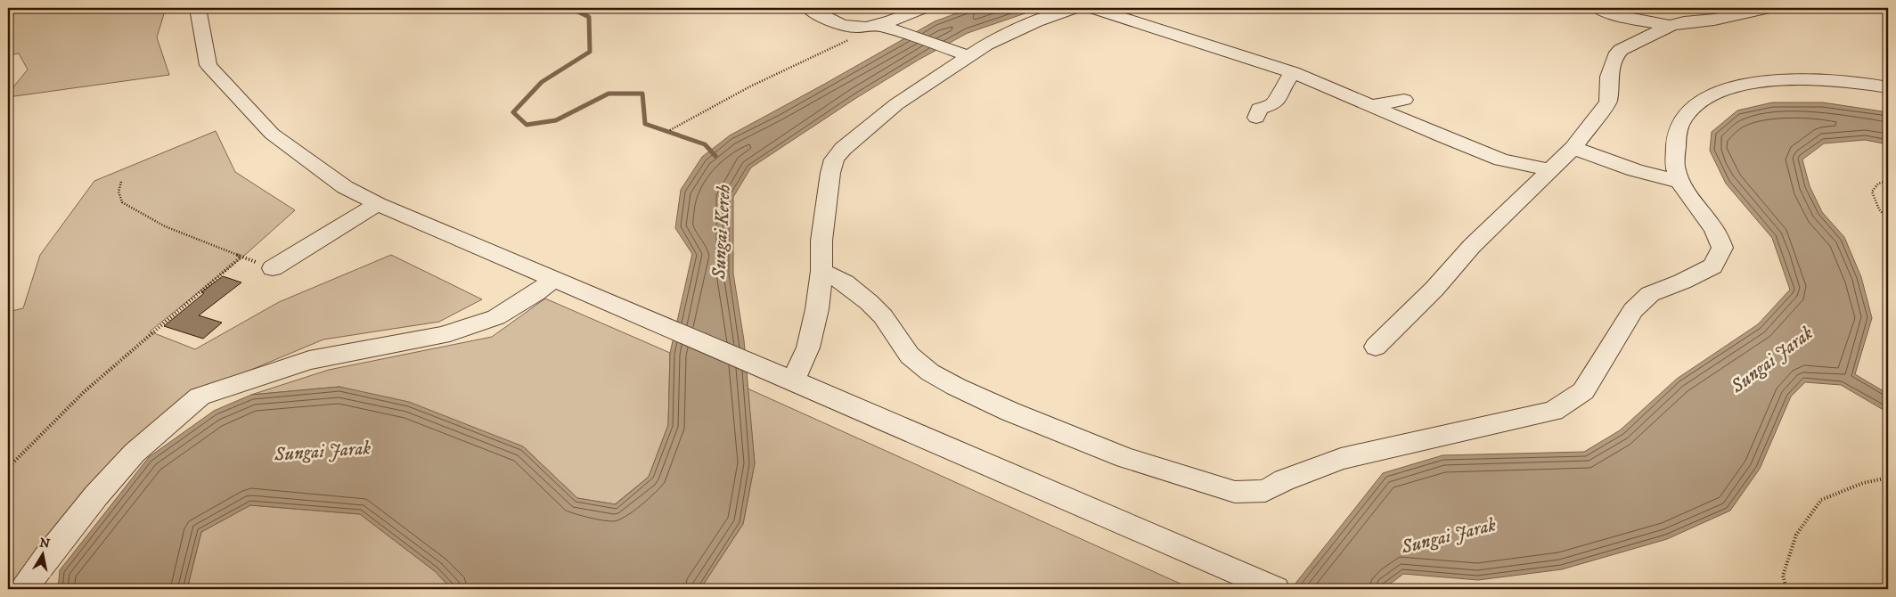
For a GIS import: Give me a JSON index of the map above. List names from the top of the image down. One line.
{"water":["Sungai Kereh","Sungai Jarak"],"north":"top"}
